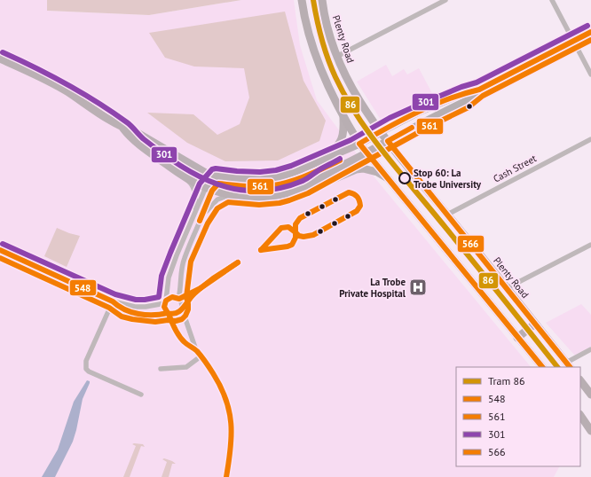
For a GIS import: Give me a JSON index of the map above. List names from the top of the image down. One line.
{"streets":{"highway":["Plenty Road"],"street":["Cash Street"]},"crossings":[["Plenty Road","Cash Street"]],"places":{"other":["Stop 60: La Trobe University"],"hospital":["La Trobe Private Hospital"]},"lines":["tram line 86","transit line 301","transit line 566","transit line 561","transit line 548"],"legend":["Tram 86","548","561","301","566"]}
